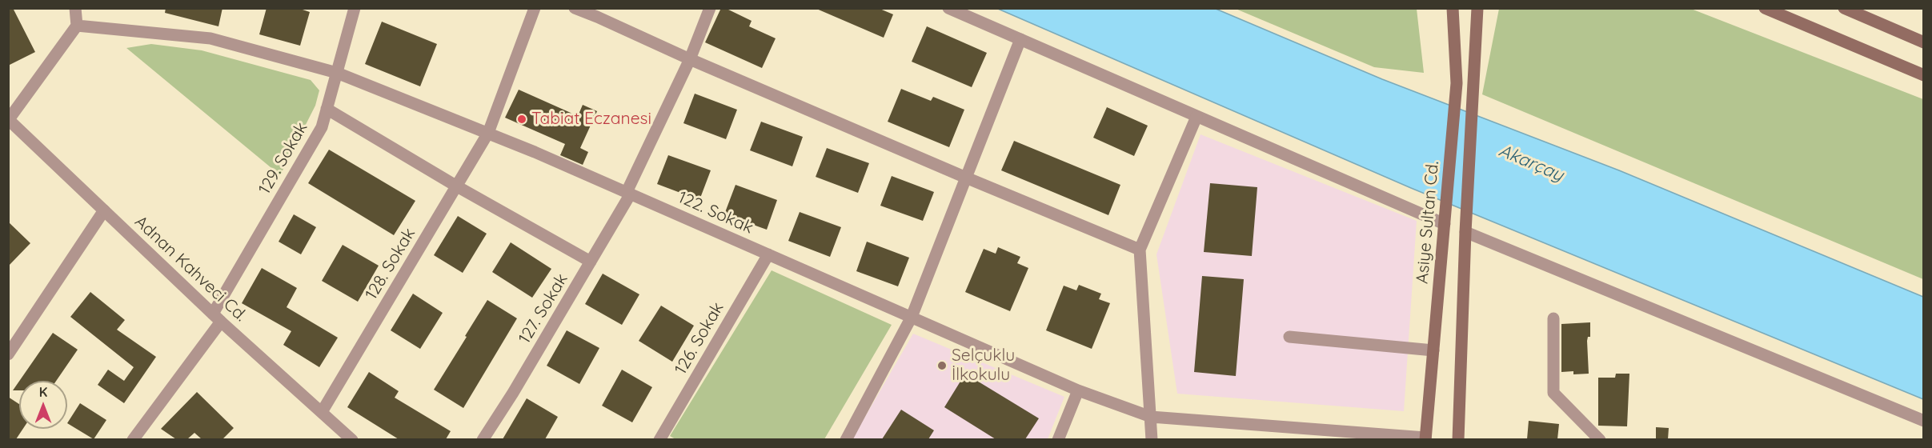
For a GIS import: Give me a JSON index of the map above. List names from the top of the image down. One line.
{"streets":{"main road":["Asiye Sultan Cd."],"street":["129. Sokak","122. Sokak","128. Sokak","Adnan Kahveci Cd.","127. Sokak","126. Sokak"]},"crossings":[["129. Sokak","122. Sokak"],["129. Sokak","Adnan Kahveci Cd."],["122. Sokak","Asiye Sultan Cd."],["122. Sokak","128. Sokak"],["122. Sokak","127. Sokak"],["122. Sokak","126. Sokak"],["128. Sokak","Adnan Kahveci Cd."]],"water":["Akarçay"],"places":["Tabiat Eczanesi","Selçuklu İlkokulu"],"north":"top"}
